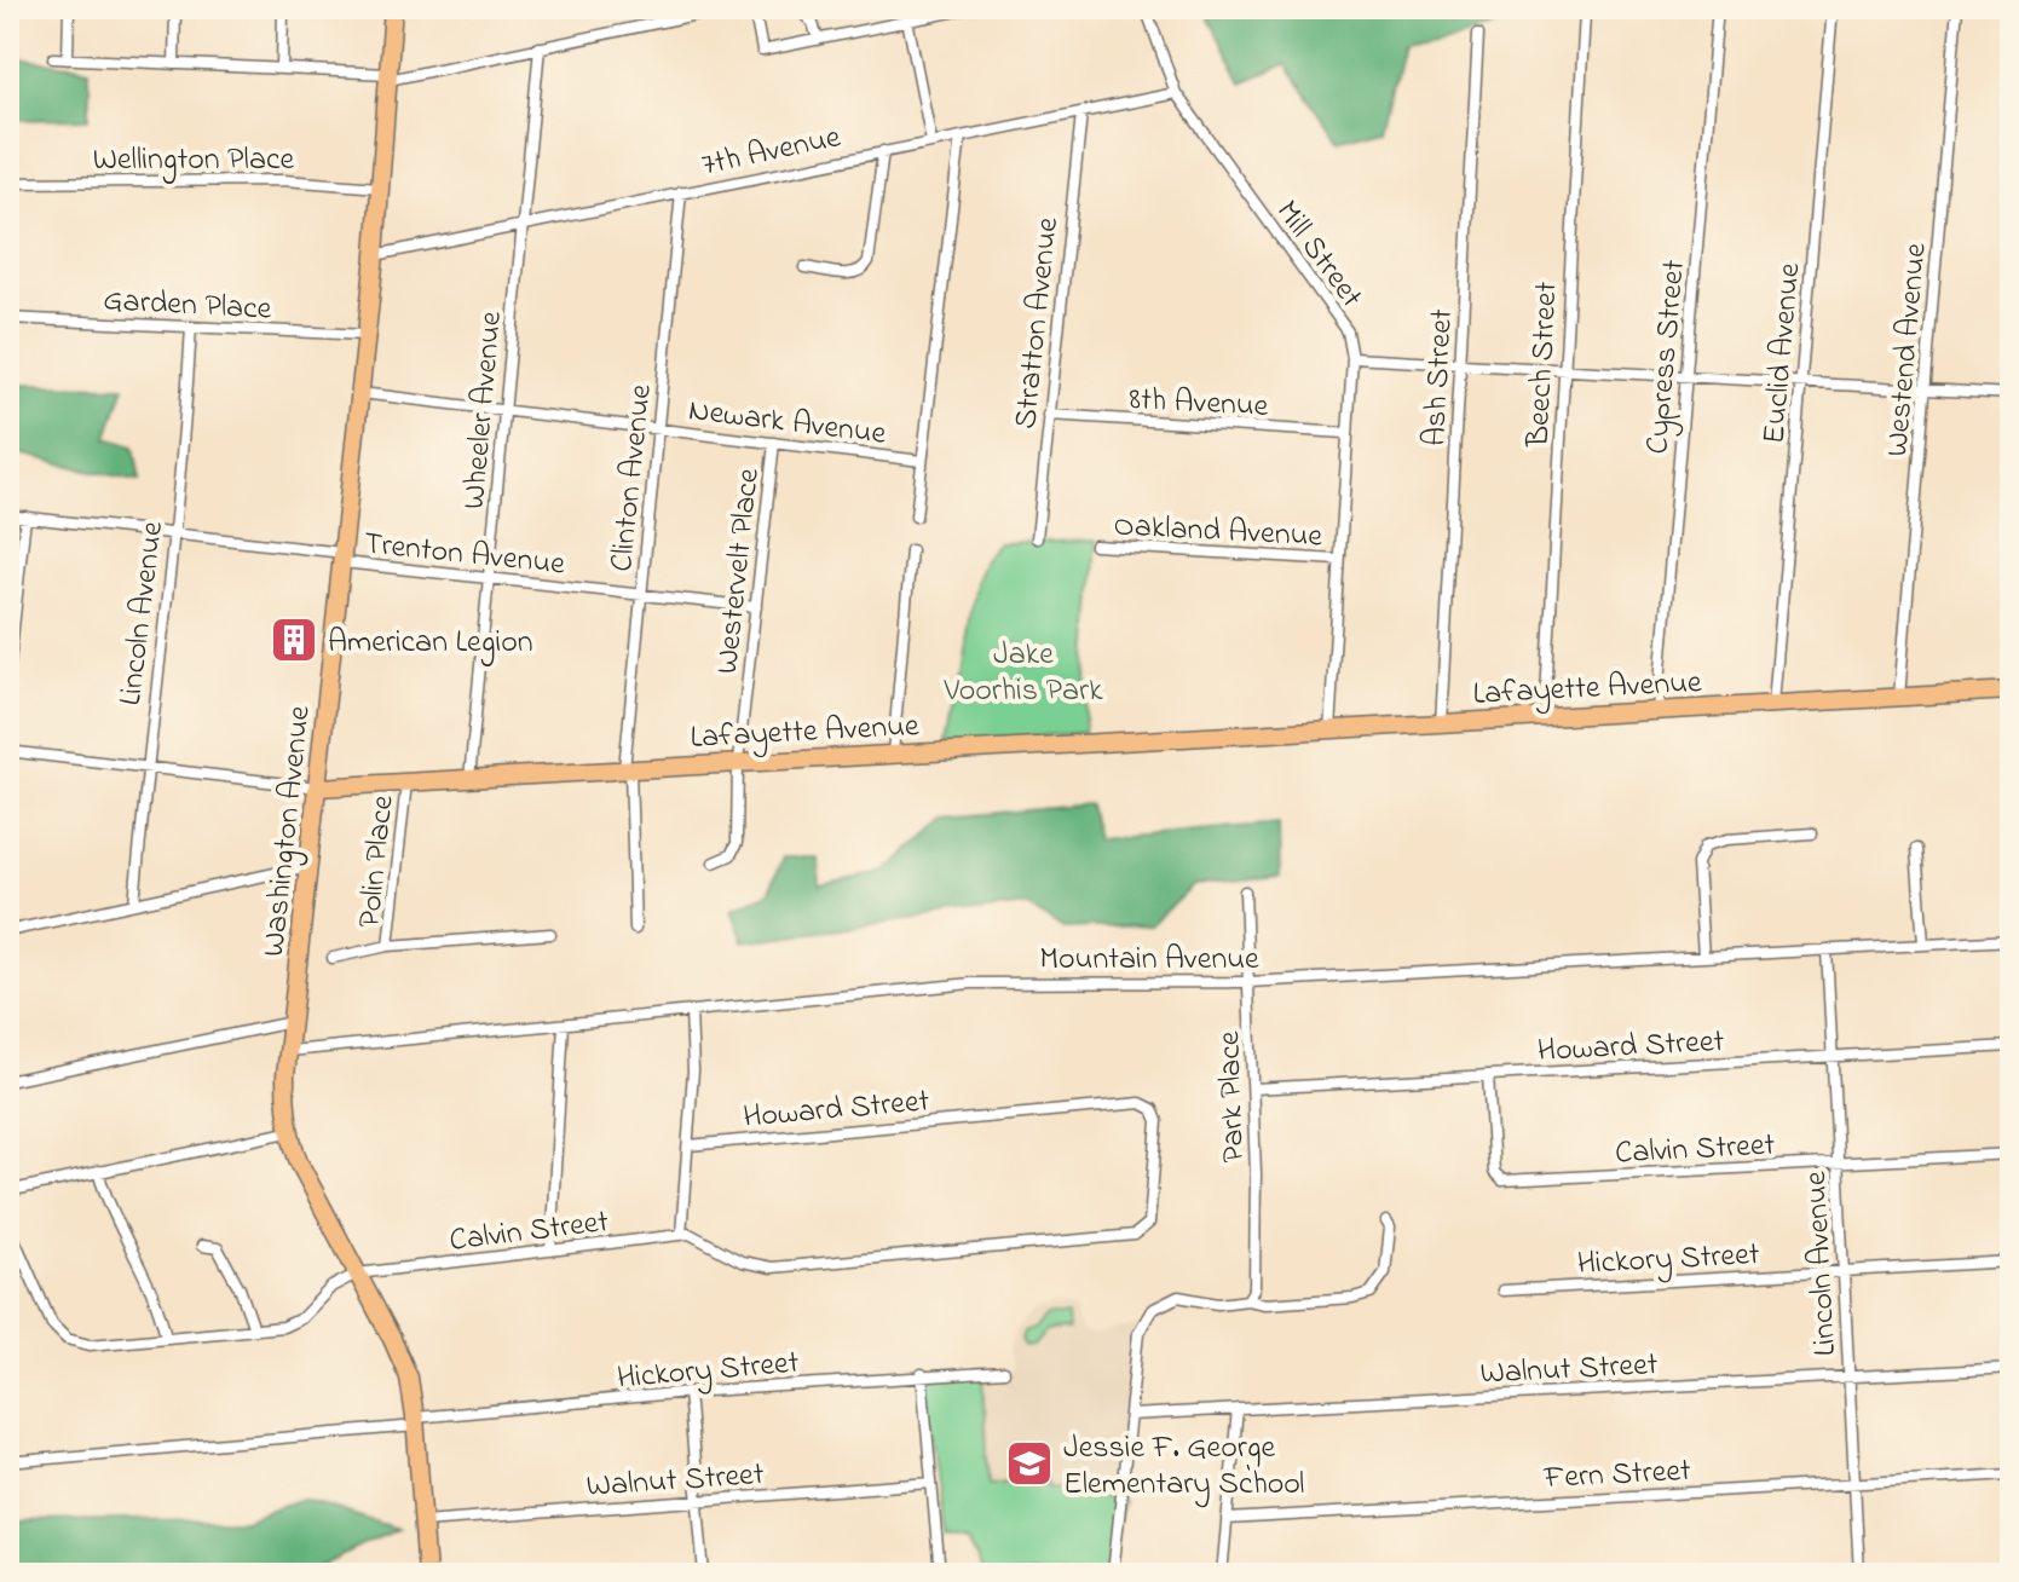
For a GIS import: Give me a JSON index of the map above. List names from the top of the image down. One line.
{"streets":{"main road":["Lafayette Avenue","Washington Avenue"],"street":["7th Avenue","Wellington Place","Mill Street","Garden Place","Stratton Avenue","Westend Avenue","Euclid Avenue","Cypress Street","Beech Street","Ash Street","8th Avenue","Wheeler Avenue","Newark Avenue","Clinton Avenue","Oakland Avenue","Trenton Avenue","Westervelt Place","Lincoln Avenue","Polin Place","Mountain Avenue","Howard Street","Park Place","Calvin Street","Hickory Street","Walnut Street","Fern Street"]},"crossings":[["7th Avenue","Mill Street"],["7th Avenue","Stratton Avenue"],["7th Avenue","Wheeler Avenue"],["7th Avenue","Clinton Avenue"],["7th Avenue","Washington Avenue"],["Wellington Place","Washington Avenue"],["Mill Street","8th Avenue"],["Mill Street","Oakland Avenue"],["Mill Street","Lafayette Avenue"],["Garden Place","Lincoln Avenue"],["Garden Place","Washington Avenue"],["Stratton Avenue","8th Avenue"],["Westend Avenue","Lafayette Avenue"],["Euclid Avenue","Lafayette Avenue"],["Cypress Street","Lafayette Avenue"],["Beech Street","Lafayette Avenue"],["Ash Street","Lafayette Avenue"],["Wheeler Avenue","Newark Avenue"],["Wheeler Avenue","Trenton Avenue"],["Wheeler Avenue","Lafayette Avenue"],["Newark Avenue","Clinton Avenue"],["Newark Avenue","Westervelt Place"],["Newark Avenue","Washington Avenue"],["Clinton Avenue","Trenton Avenue"],["Clinton Avenue","Lafayette Avenue"],["Trenton Avenue","Westervelt Place"],["Trenton Avenue","Lincoln Avenue"],["Trenton Avenue","Washington Avenue"],["Westervelt Place","Lafayette Avenue"],["Lincoln Avenue","Lafayette Avenue"],["Lincoln Avenue","Mountain Avenue"],["Lincoln Avenue","Howard Street"],["Lincoln Avenue","Calvin Street"],["Lincoln Avenue","Hickory Street"],["Lincoln Avenue","Walnut Street"],["Lincoln Avenue","Fern Street"],["Lafayette Avenue","Washington Avenue"],["Lafayette Avenue","Polin Place"],["Washington Avenue","Mountain Avenue"],["Washington Avenue","Calvin Street"],["Washington Avenue","Hickory Street"],["Washington Avenue","Walnut Street"],["Mountain Avenue","Park Place"],["Howard Street","Park Place"],["Howard Street","Calvin Street"]],"parks":["Jake Voorhis Park"],"places":{"building":["American Legion"],"school or university":["Jessie F. George Elementary School"]}}
